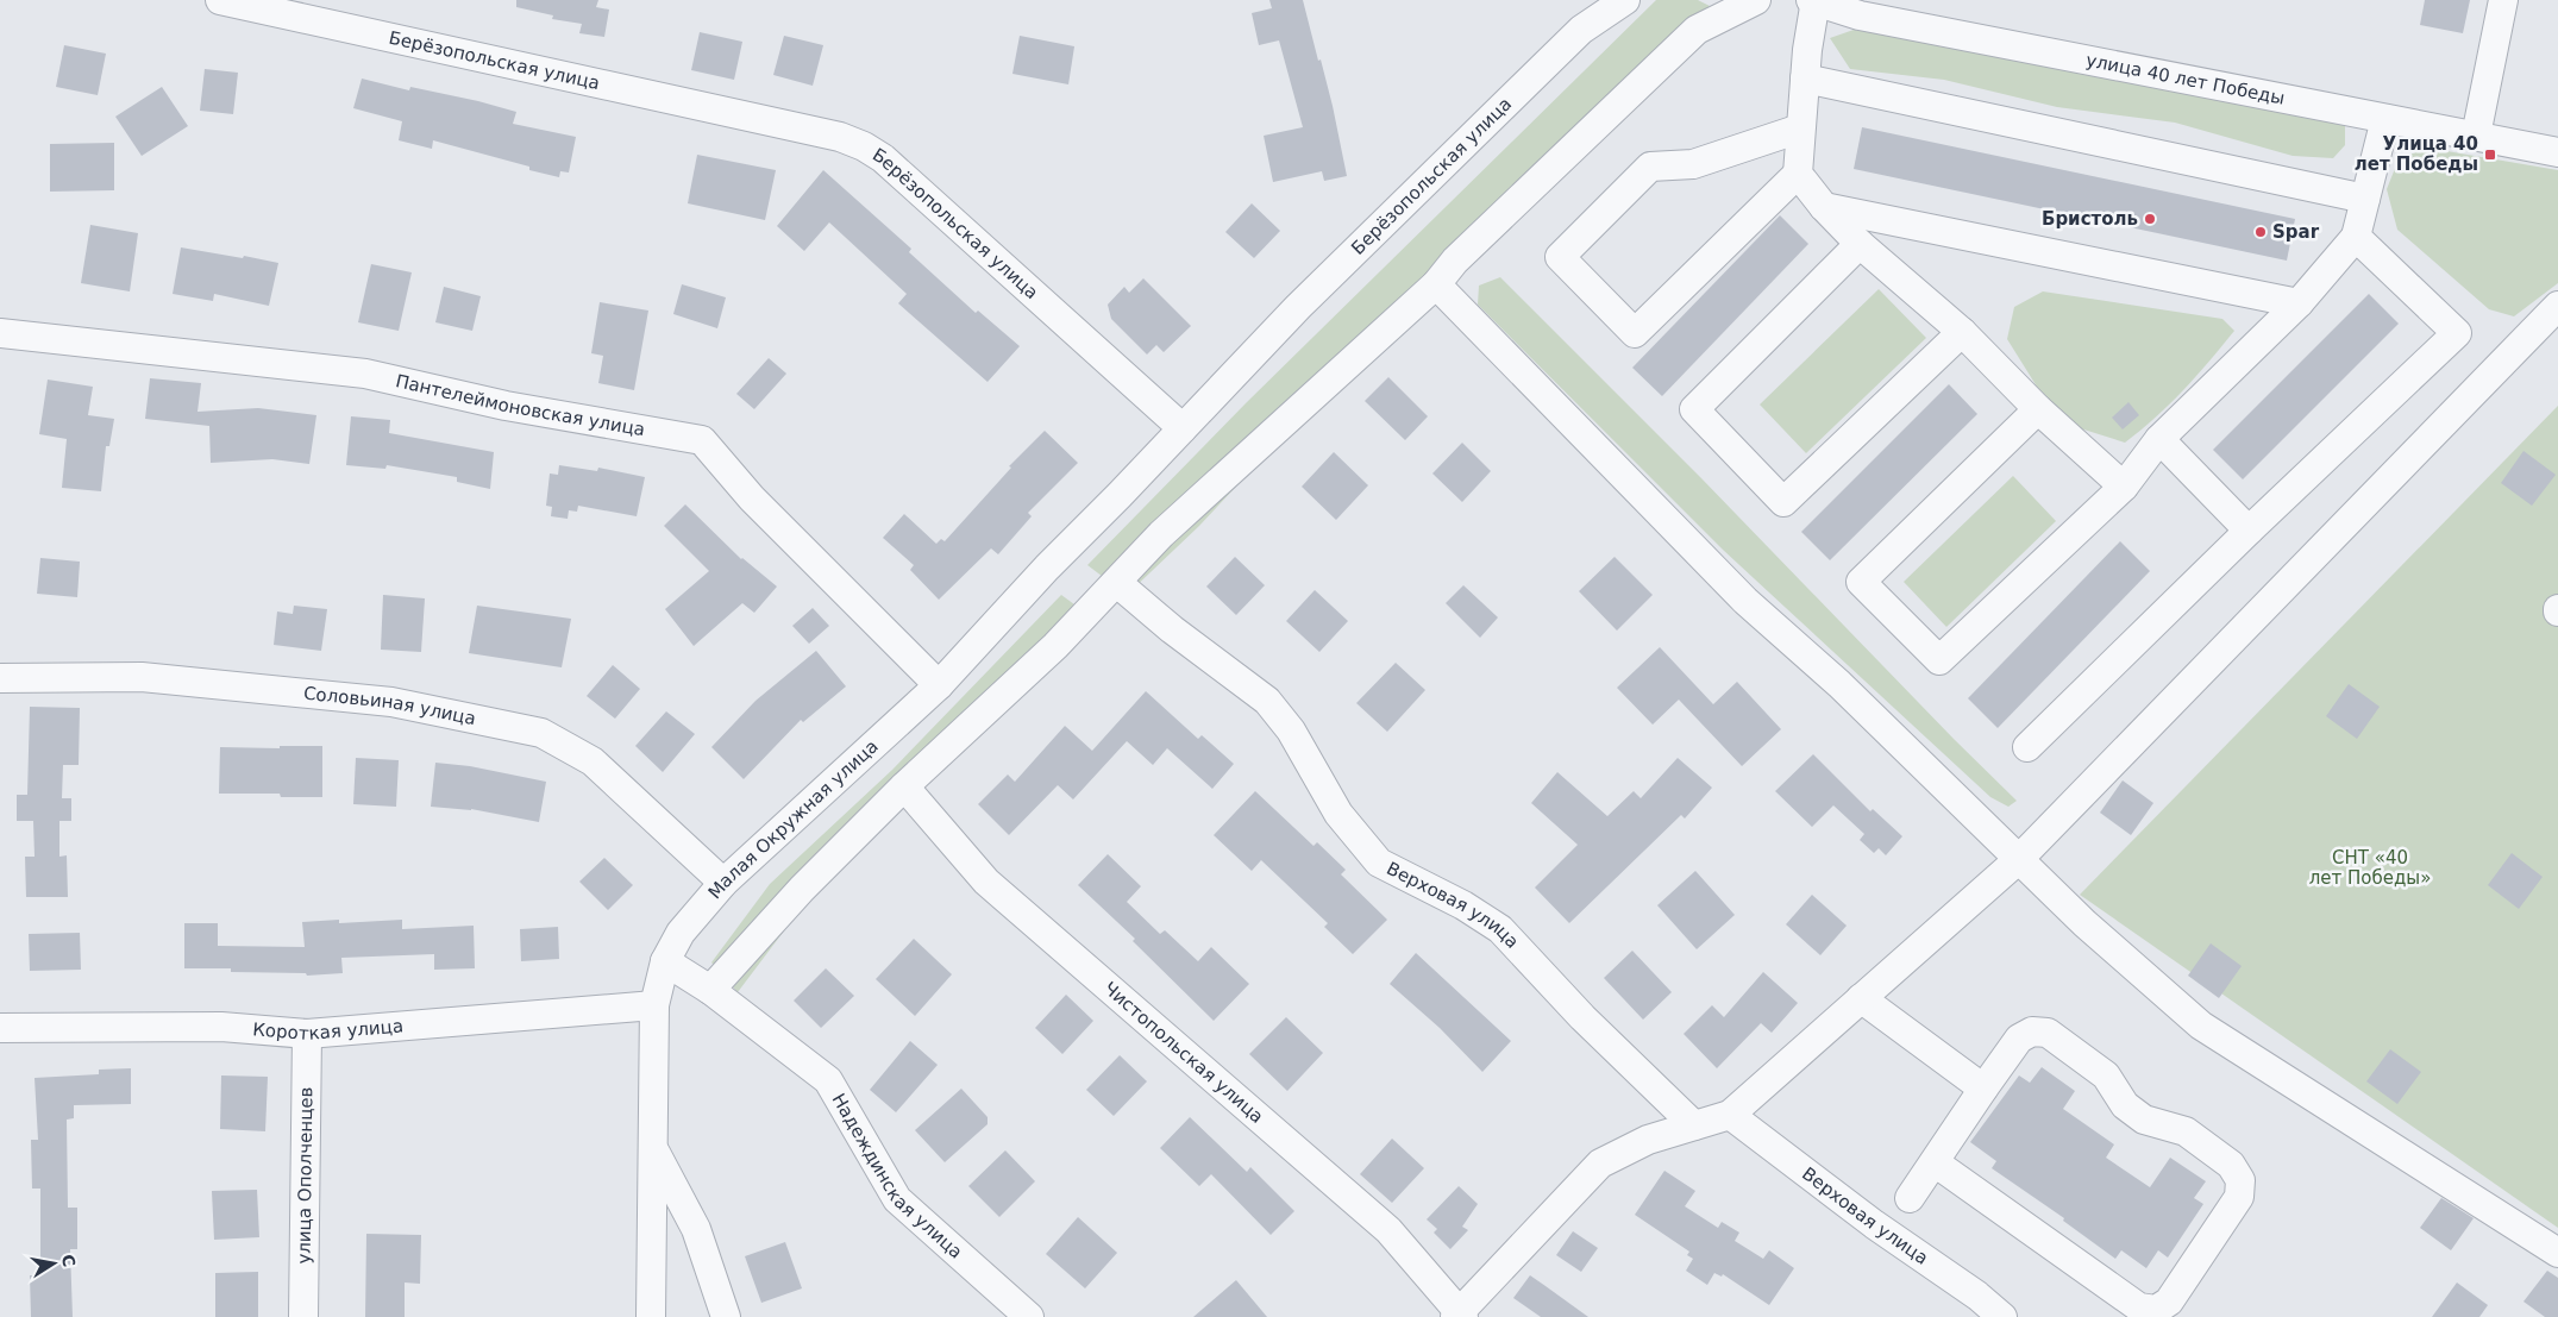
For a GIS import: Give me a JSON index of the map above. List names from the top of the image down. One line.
{"streets":{"street":["Берёзопольская улица","улица 40 лет Победы","Пантелеймоновская улица","Соловьиная улица","Малая Окружная улица","Верховая улица","Короткая улица","Чистопольская улица","Надеждинская улица","улица Ополченцев"]},"crossings":[["Берёзопольская улица","Малая Окружная улица"],["Пантелеймоновская улица","Малая Окружная улица"],["Соловьиная улица","Малая Окружная улица"],["Малая Окружная улица","Короткая улица"],["Малая Окружная улица","Надеждинская улица"],["Короткая улица","улица Ополченцев"]],"parks":["СНТ «40 лет Победы»"],"places":{"transit":["Улица 40 лет Победы"],"other":["Бристоль","Spar"]},"north":"right"}
